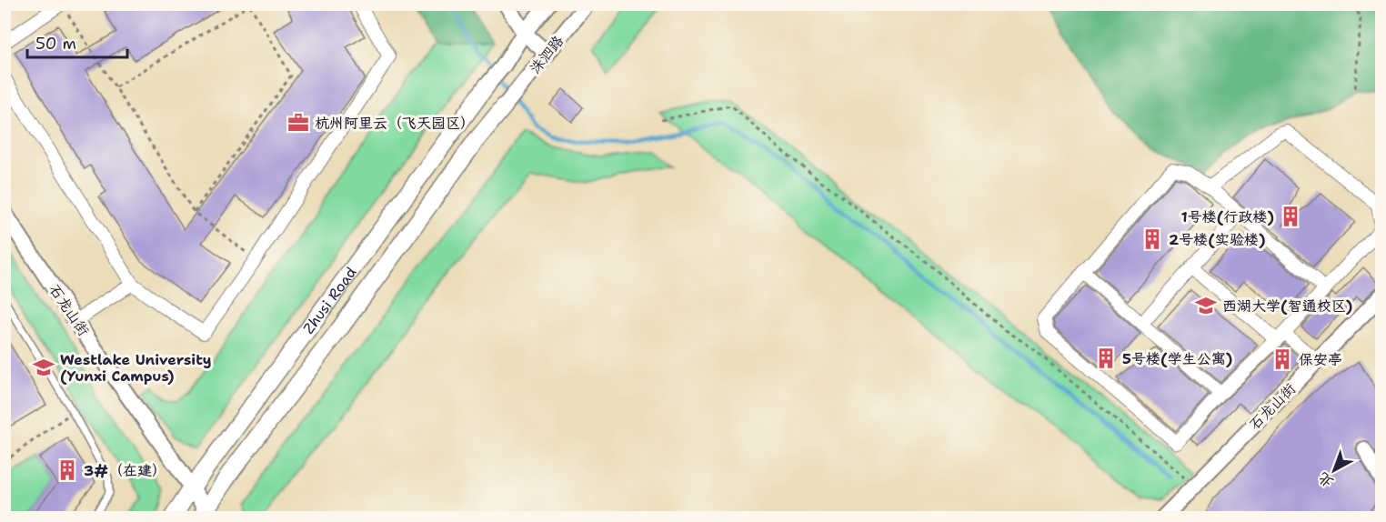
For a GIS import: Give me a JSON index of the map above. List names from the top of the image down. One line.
{"streets":{"main road":["Zhusi Road"],"street":["洙泗路","石龙山街"]},"crossings":[["洙泗路","Zhusi Road"],["Zhusi Road","石龙山街"]],"places":{"office":["杭州阿里云（飞天园区）"],"building":["1号楼(行政楼)","2号楼(实验楼)","5号楼(学生公寓)","保安亭","3#（在建）"],"school or university":["西湖大学(智通校区)","Westlake University (Yunxi Campus)"]},"scale_bar":"50 m","north":"bottom left"}
